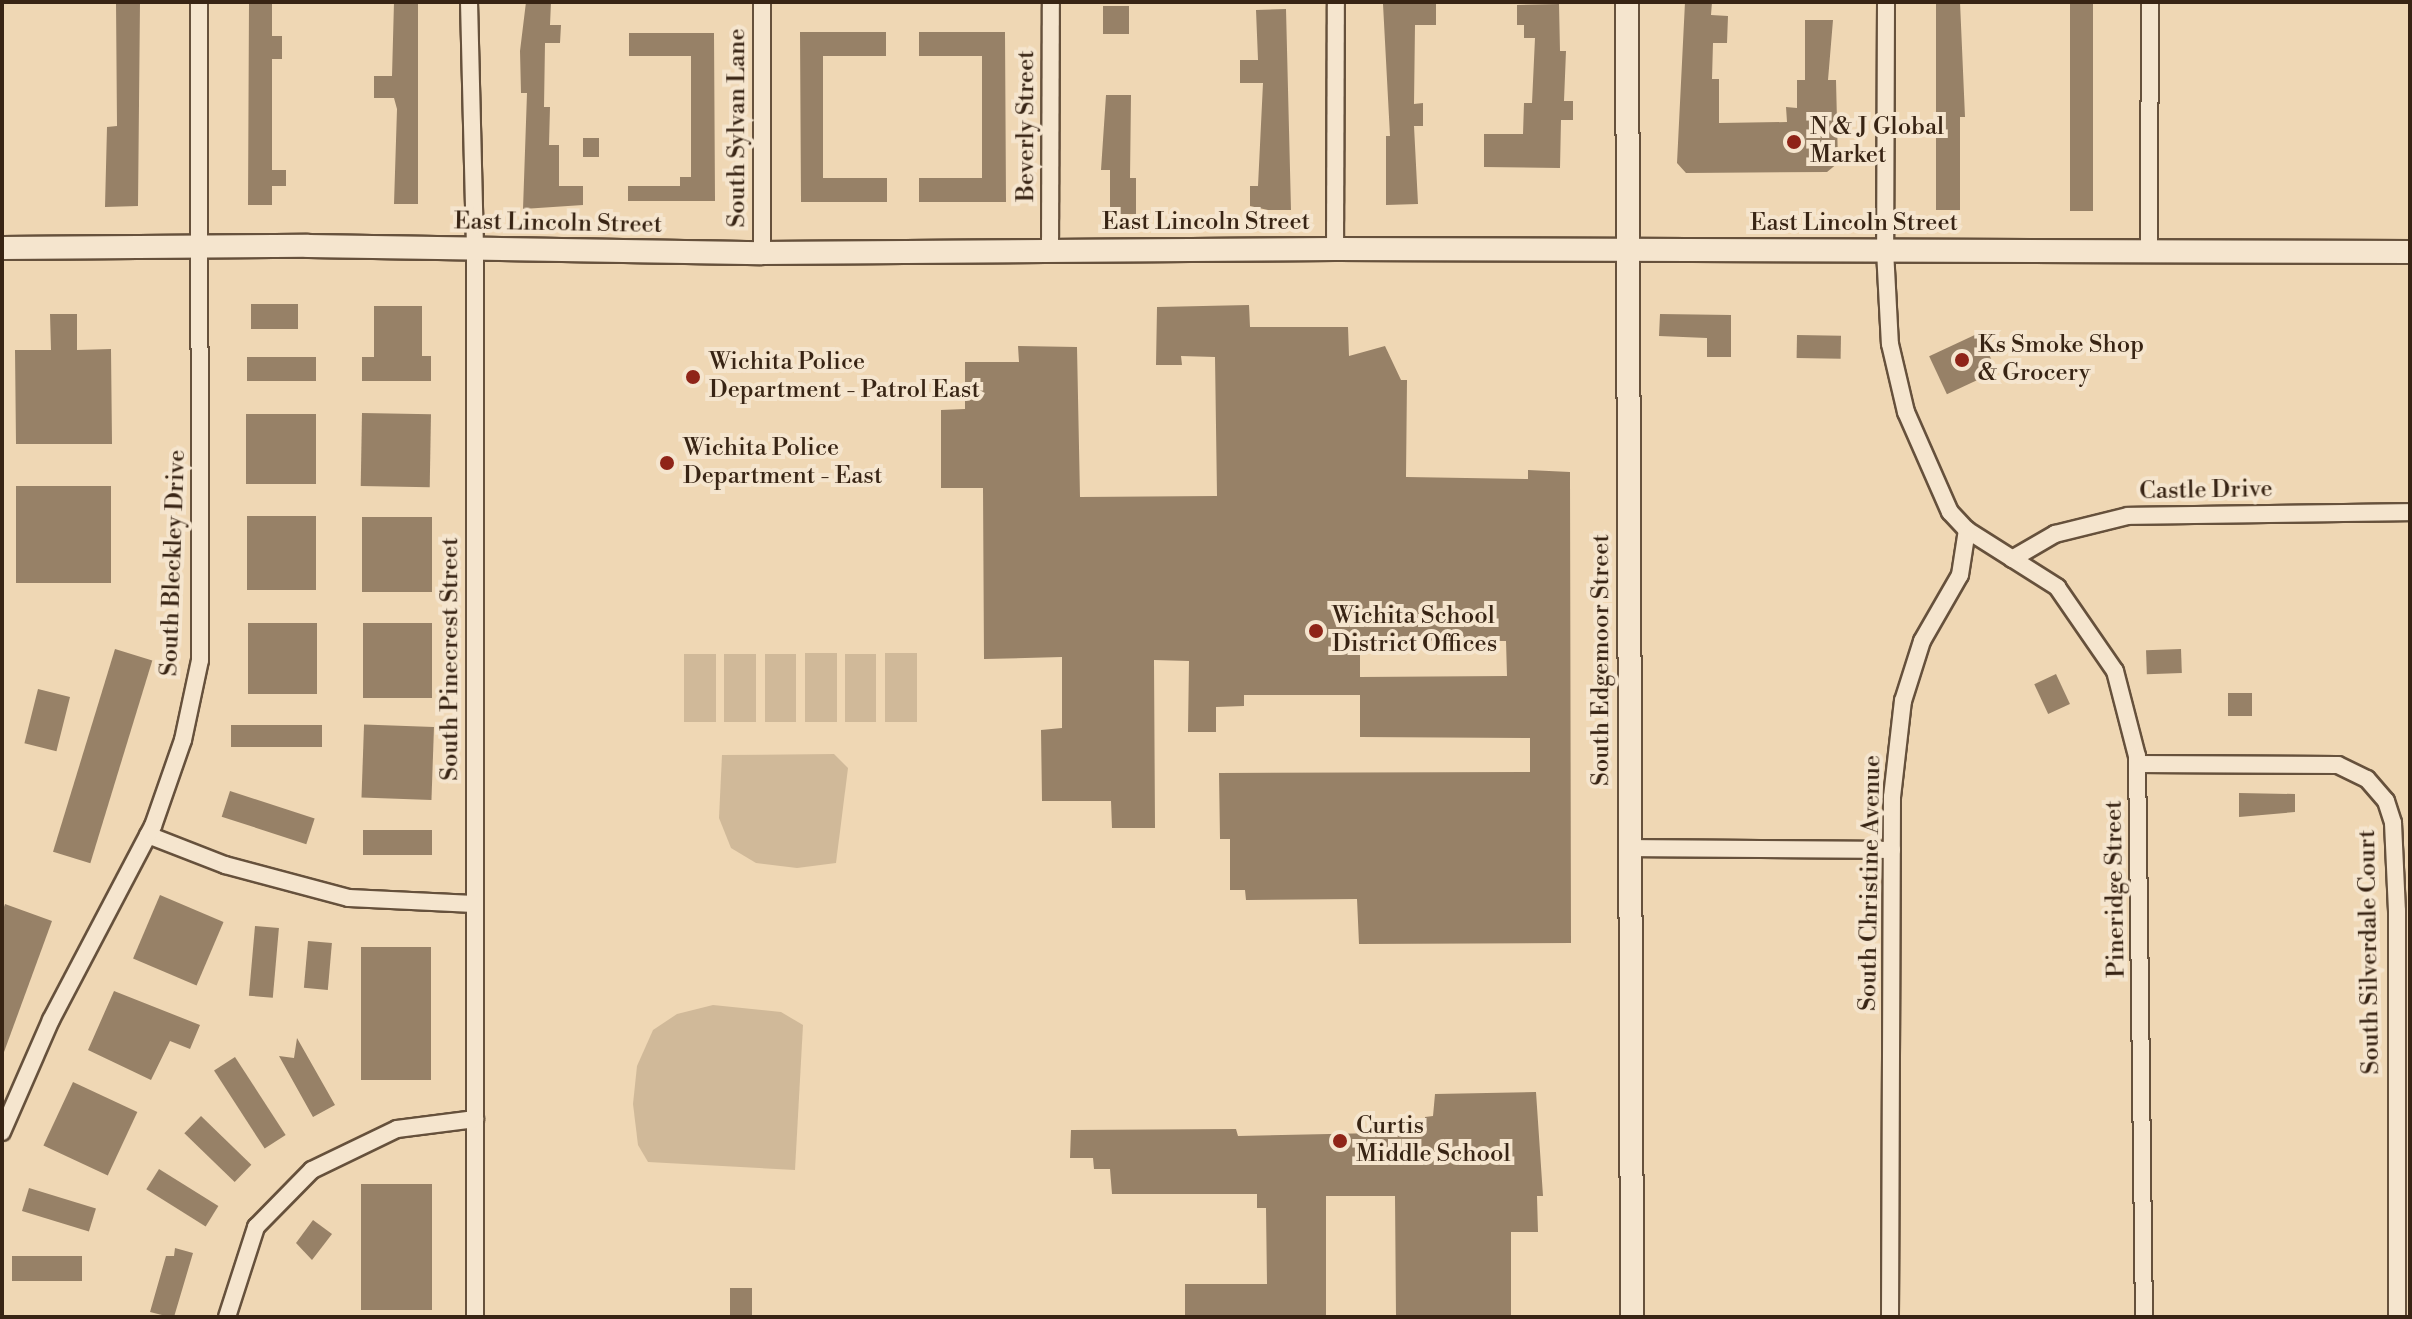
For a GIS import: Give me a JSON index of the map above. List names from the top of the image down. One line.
{"streets":{"street":["Beverly Street","South Sylvan Lane","East Lincoln Street","Castle Drive","South Bleckley Drive","South Pinecrest Street","South Edgemoor Street","South Christine Avenue","Pineridge Street","South Silverdale Court"]},"crossings":[["Beverly Street","East Lincoln Street"],["South Sylvan Lane","East Lincoln Street"],["East Lincoln Street","South Bleckley Drive"],["East Lincoln Street","South Pinecrest Street"],["East Lincoln Street","South Edgemoor Street"],["Castle Drive","Pineridge Street"],["South Christine Avenue","Pineridge Street"],["Pineridge Street","South Silverdale Court"]],"places":["N & J Global Market","Ks Smoke Shop & Grocery","Wichita Police Department - Patrol East","Wichita Police Department - East","Wichita School District Offices","Curtis Middle School"]}
